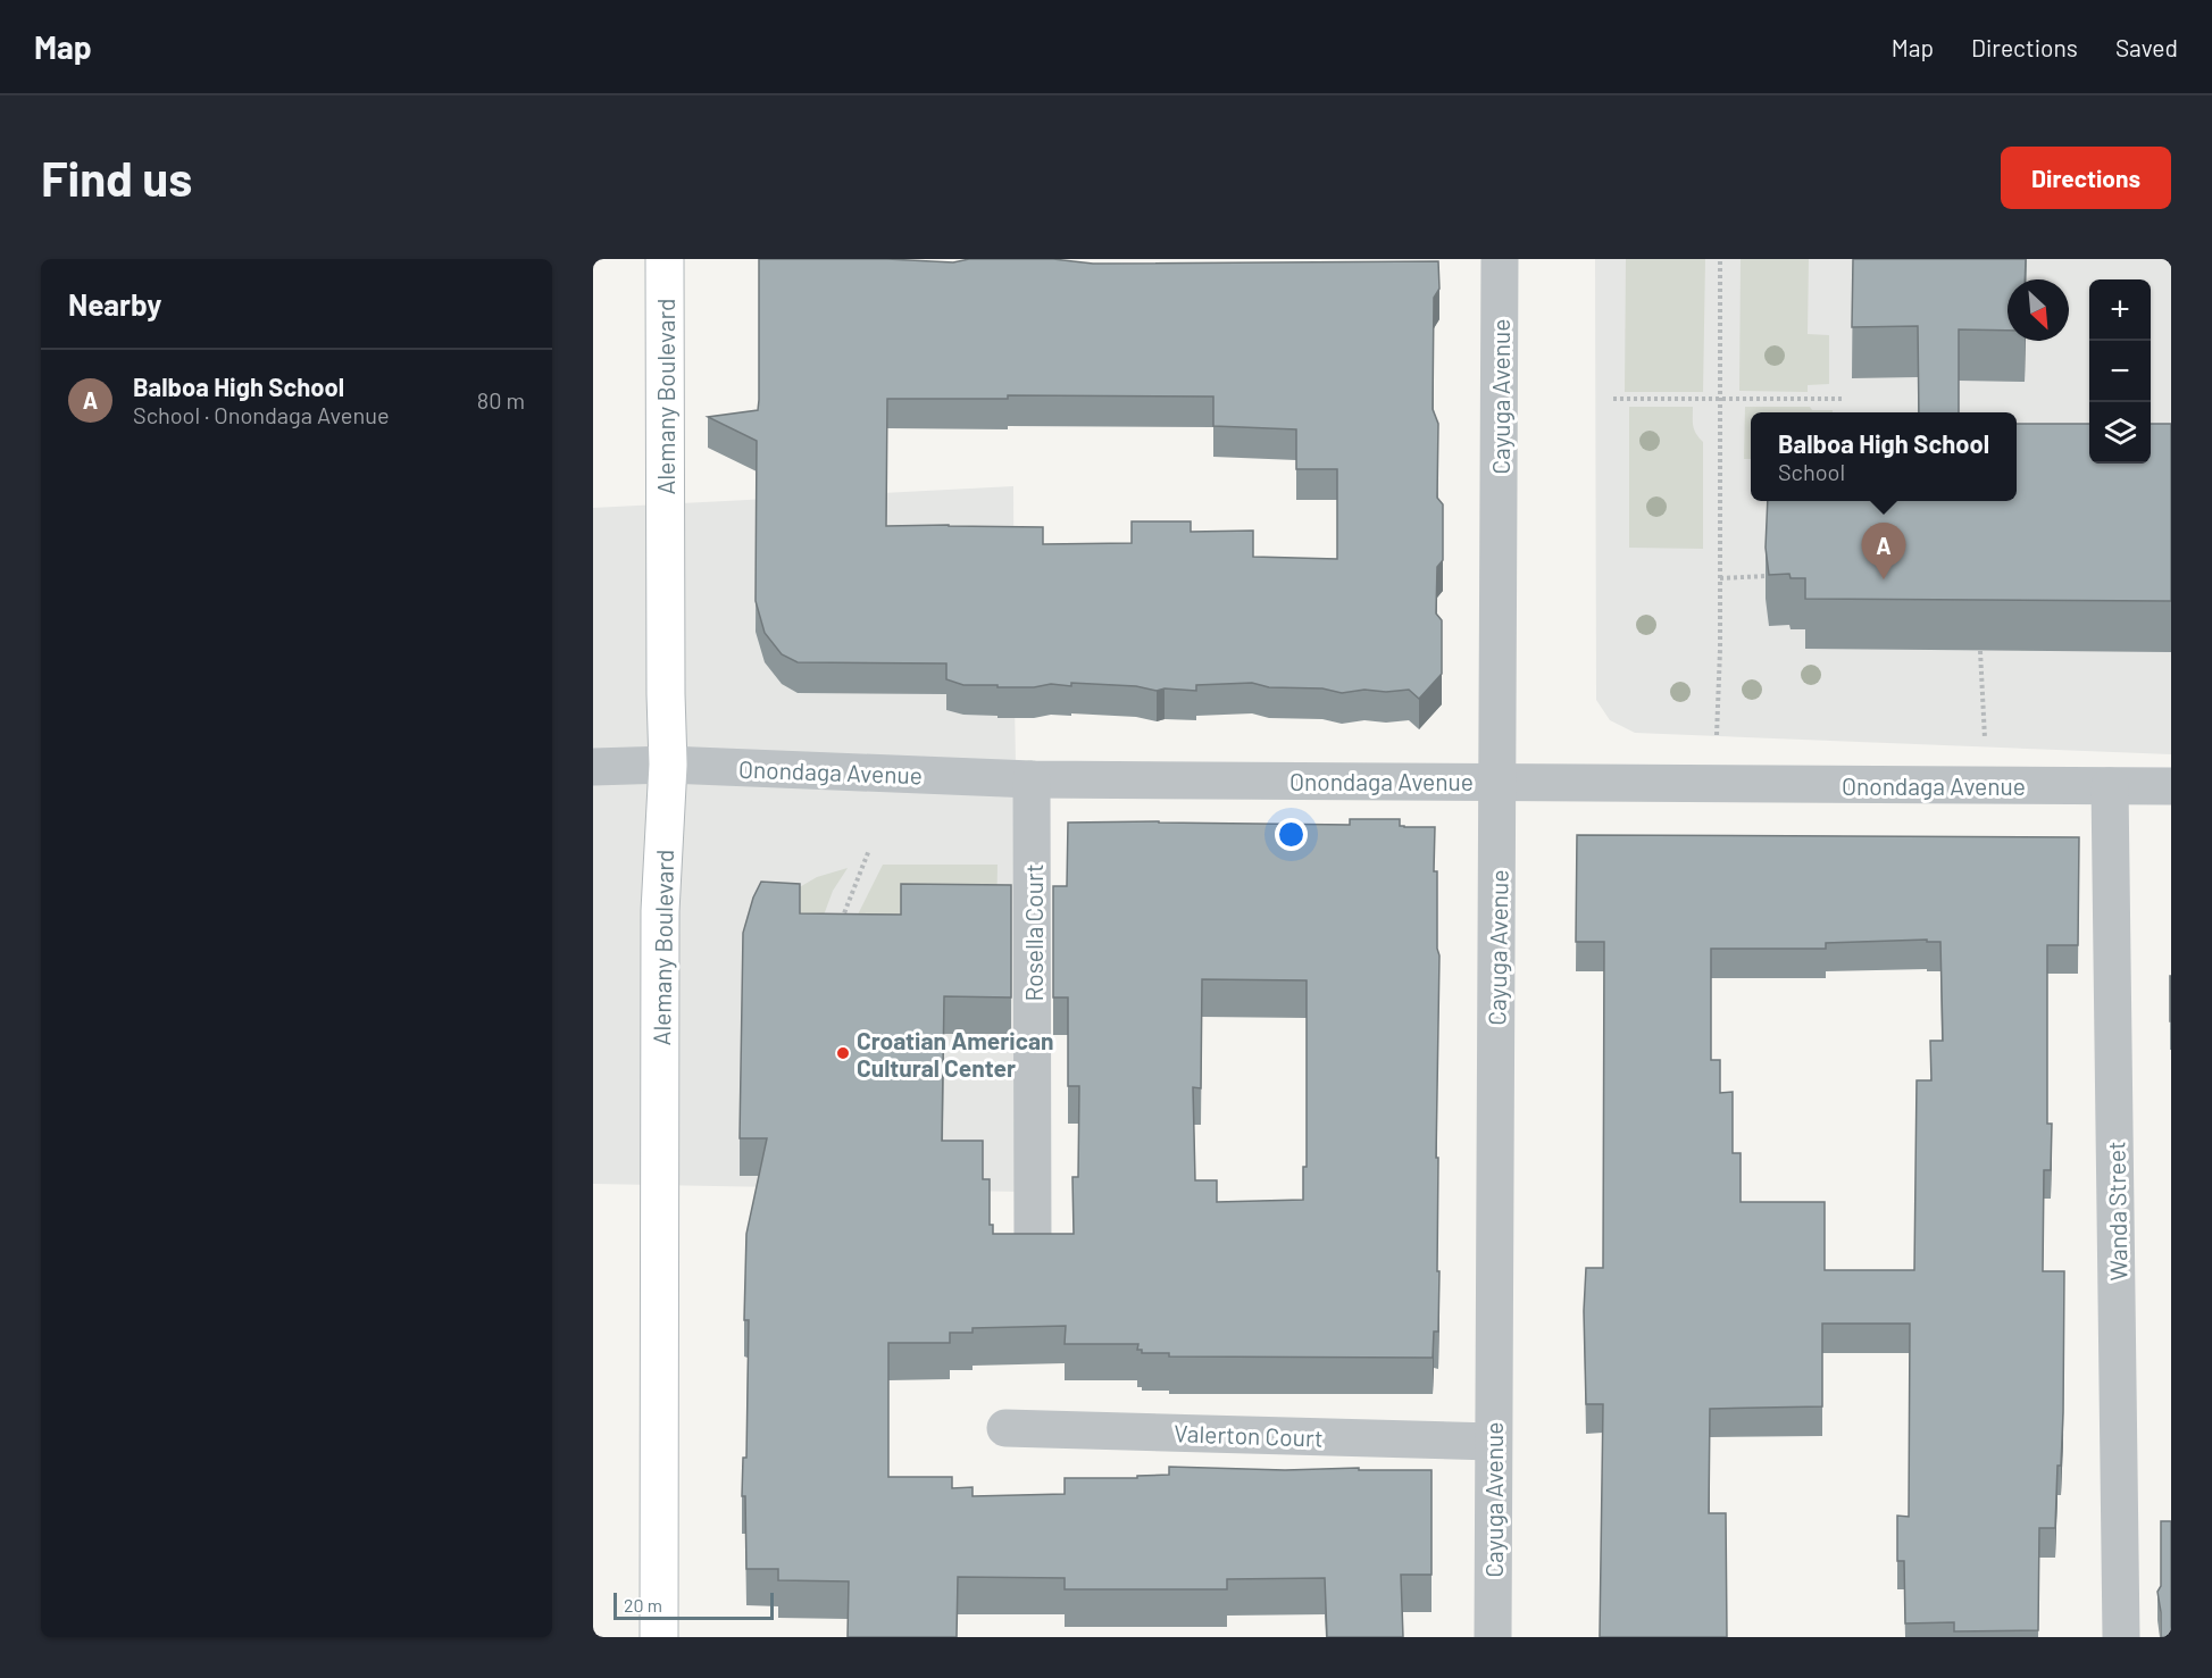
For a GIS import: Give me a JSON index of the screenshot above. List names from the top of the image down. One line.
{"streets":{"main road":["Alemany Boulevard"],"street":["Cayuga Avenue","Onondaga Avenue","Rosella Court","Wanda Street","Valerton Court"]},"crossings":[["Alemany Boulevard","Onondaga Avenue"],["Cayuga Avenue","Onondaga Avenue"],["Cayuga Avenue","Valerton Court"],["Onondaga Avenue","Rosella Court"],["Onondaga Avenue","Wanda Street"]],"places":["Croatian American Cultural Center"],"scale_bar":"20 m","north":"bottom right","page":{"header":"Map","nav":["Map","Directions","Saved"],"buttons":"Directions","title":"Find us","heading":"Nearby","map_buttons":["+","−"],"list":[{"mark":"A","name":"Balboa High School","note":"School · Onondaga Avenue","value":"80 m"}],"popup":["Balboa High School","School"],"pins":"A","scale":"20 m"}}
